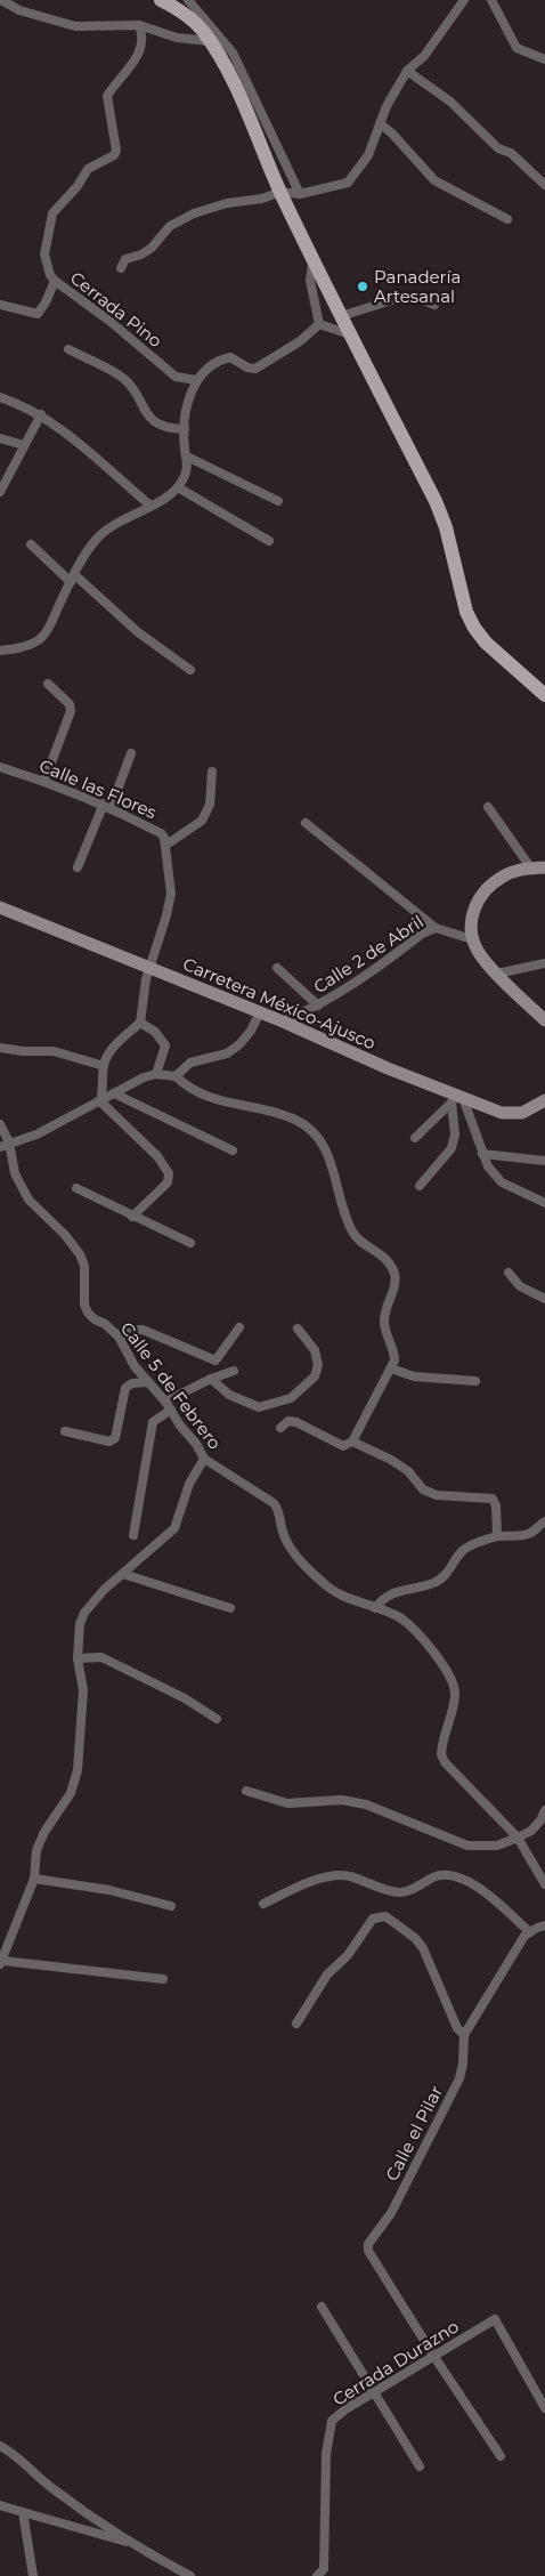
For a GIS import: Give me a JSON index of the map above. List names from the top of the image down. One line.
{"streets":{"main road":["Carretera México-Ajusco"],"street":["Cerrada Pino","Calle las Flores","Calle 2 de Abril","Calle 5 de Febrero","Calle el Pilar","Cerrada Durazno"]},"crossings":[["Calle 2 de Abril","Carretera México-Ajusco"],["Calle el Pilar","Cerrada Durazno"]],"places":["Panadería Artesanal"]}
